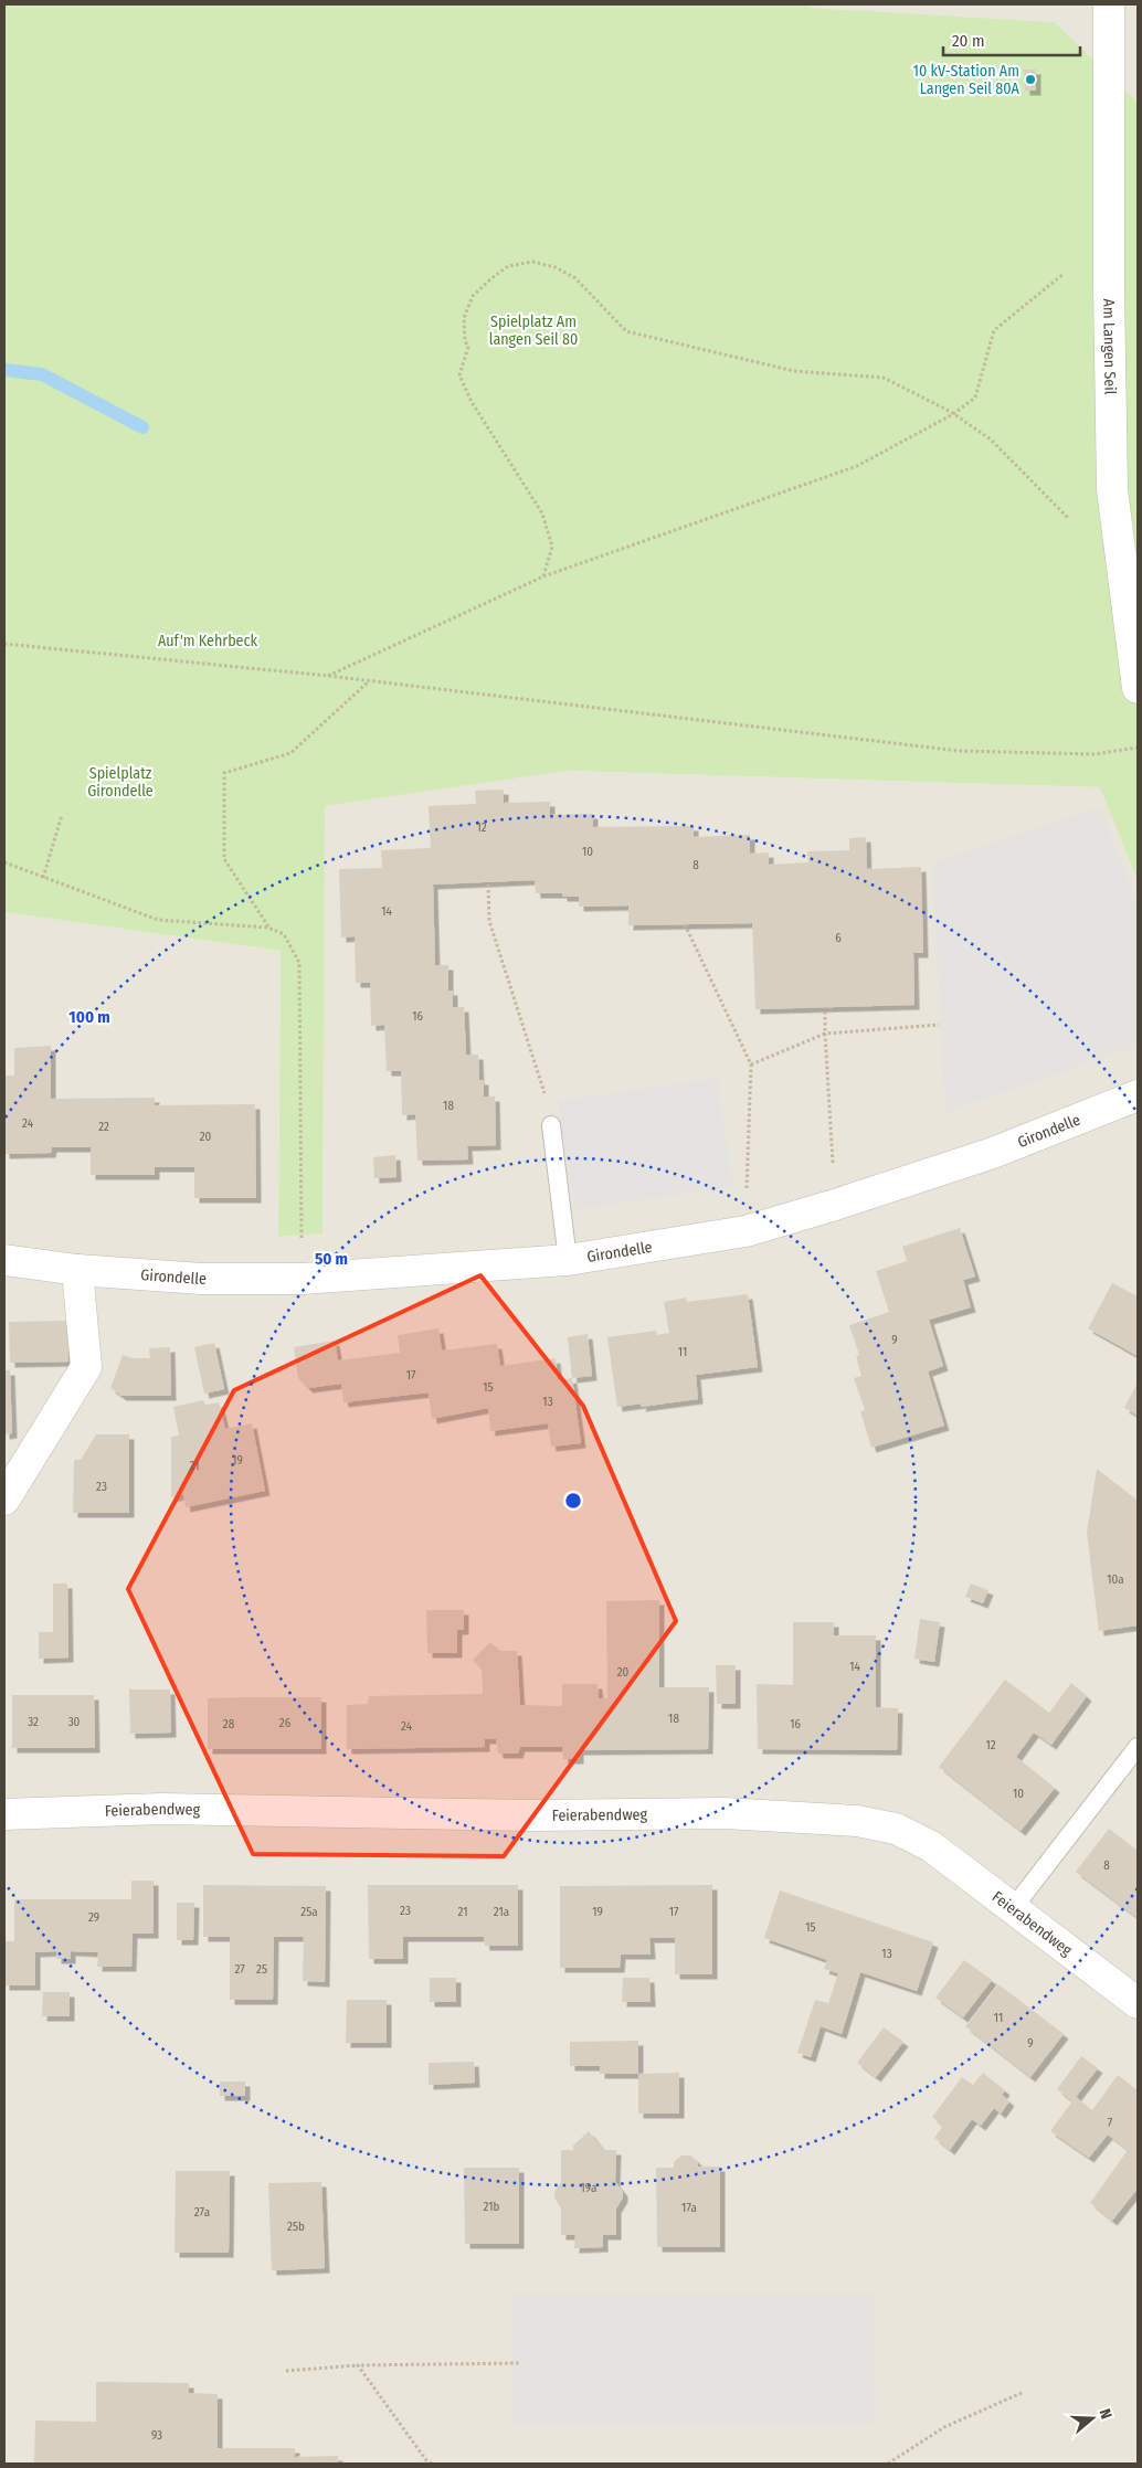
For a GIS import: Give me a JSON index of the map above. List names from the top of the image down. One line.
{"streets":{"street":["Am Langen Seil","Girondelle","Feierabendweg"]},"parks":["Spielplatz Am langen Seil 80","Auf'm Kehrbeck","Spielplatz Girondelle"],"places":["10 kV-Station Am Langen Seil 80A"],"house_numbers":["12","10","8","14","6","16","18","24","22","20","9","11","17","15","13","19","21","23","10a","14","20","18","32","30","26","28","16","24","12","10","8","23","25a","21","21a","19","17","29","15","13","27","25","11","9","7","19a","21b","17a","27a","25b","93"],"scale_bar":"20 m","north":"right","rings":["100 m","50 m"]}
